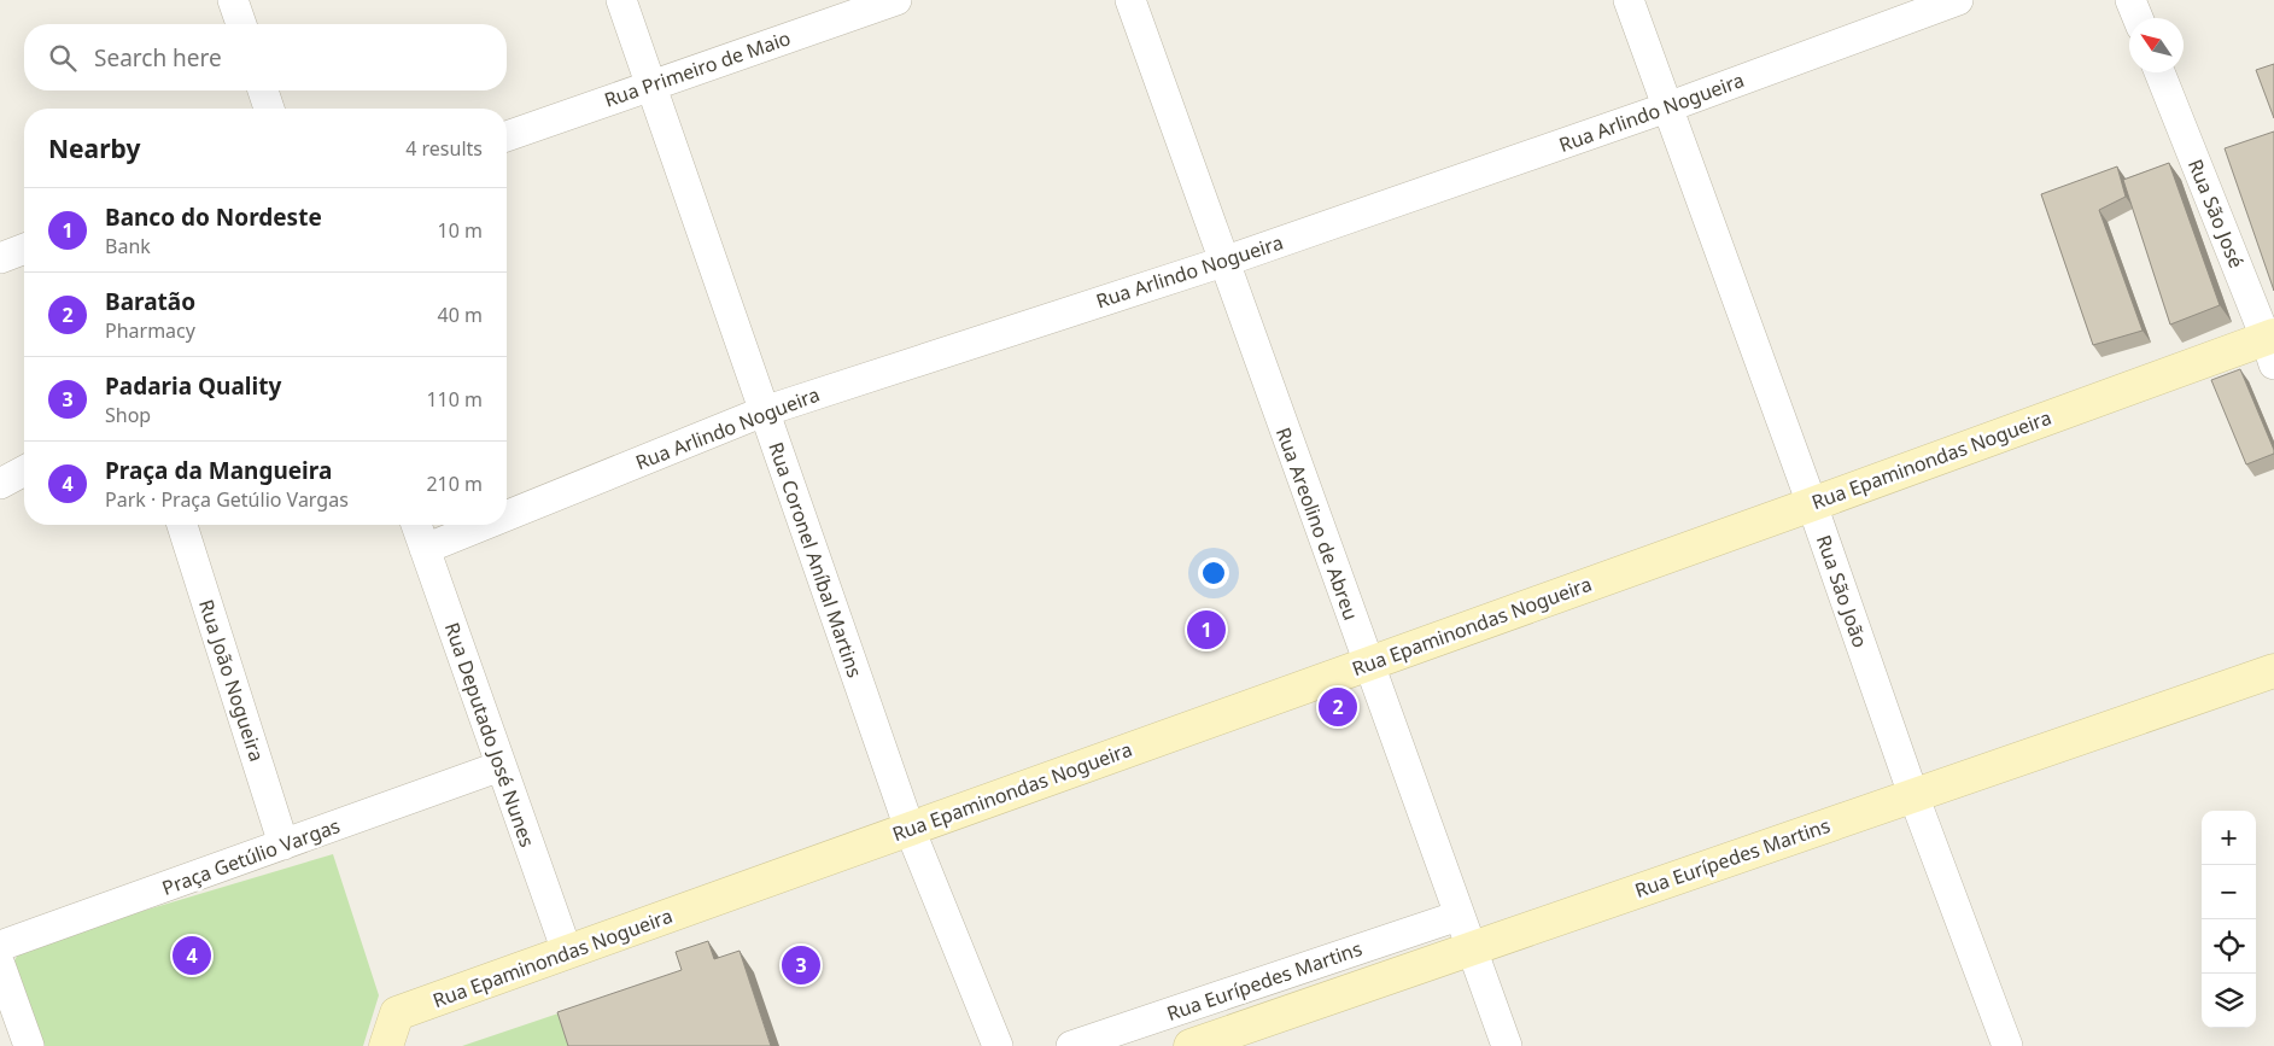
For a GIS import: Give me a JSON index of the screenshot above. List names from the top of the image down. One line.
{"streets":{"main road":["Rua Epaminondas Nogueira","Rua Eurípedes Martins"],"street":["Rua Primeiro de Maio","Rua Arlindo Nogueira","Rua São José","Rua Areolino de Abreu","Rua Coronel Aníbal Martins","Rua São João","Rua João Nogueira","Rua Deputado José Nunes","Praça Getúlio Vargas"]},"crossings":[["Rua Primeiro de Maio","Rua Coronel Aníbal Martins"],["Rua Arlindo Nogueira","Rua Areolino de Abreu"],["Rua Arlindo Nogueira","Rua Coronel Aníbal Martins"],["Rua Arlindo Nogueira","Rua São João"],["Rua Arlindo Nogueira","Rua Deputado José Nunes"],["Rua São José","Rua Epaminondas Nogueira"],["Rua Epaminondas Nogueira","Rua Areolino de Abreu"],["Rua Epaminondas Nogueira","Rua Coronel Aníbal Martins"],["Rua Epaminondas Nogueira","Rua São João"],["Rua Epaminondas Nogueira","Rua Deputado José Nunes"],["Rua Areolino de Abreu","Rua Eurípedes Martins"],["Rua São João","Rua Eurípedes Martins"],["Rua João Nogueira","Praça Getúlio Vargas"],["Rua Deputado José Nunes","Praça Getúlio Vargas"]],"north":"top left","page":{"search":"Search here","heading":["Nearby","4 results"],"list":[{"mark":"1","name":"Banco do Nordeste","note":"Bank","value":"10 m"},{"mark":"2","name":"Baratão","note":"Pharmacy","value":"40 m"},{"mark":"3","name":"Padaria Quality","note":"Shop","value":"110 m"},{"mark":"4","name":"Praça da Mangueira","note":"Park · Praça Getúlio Vargas","value":"210 m"}],"pins":["1","2","4","3"],"map_buttons":["+","−"]}}
